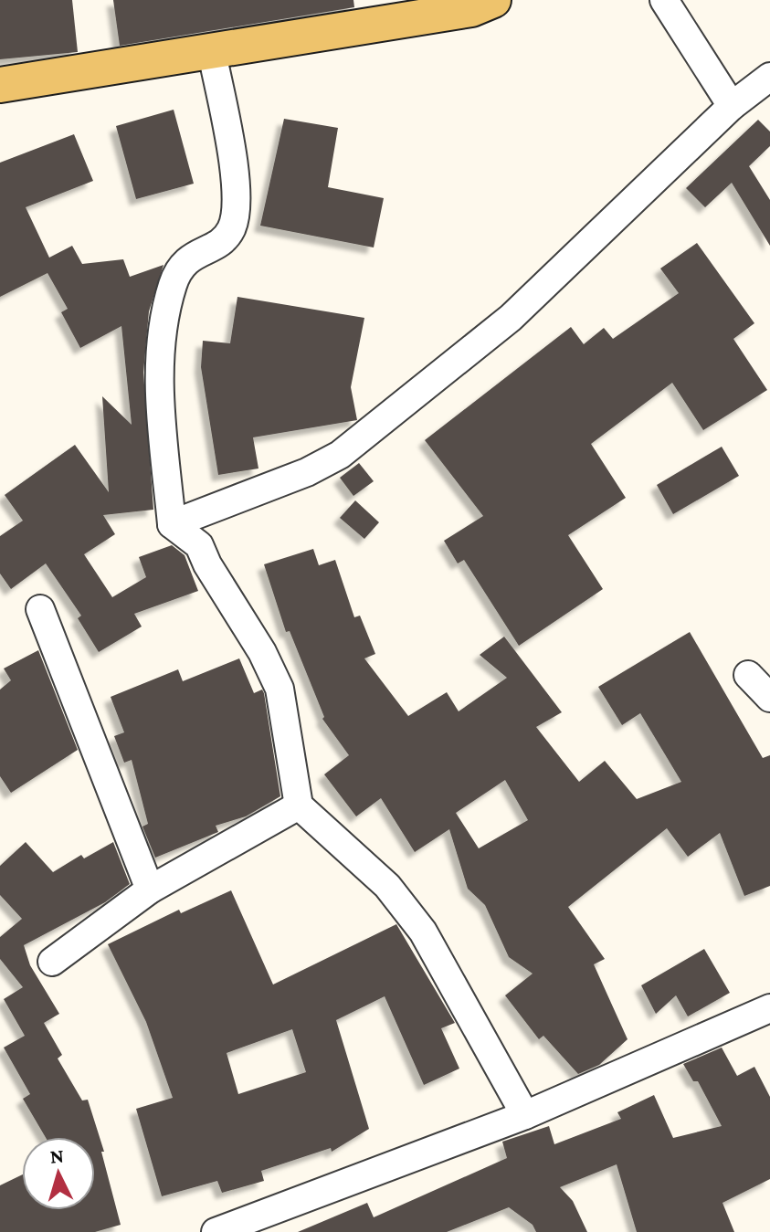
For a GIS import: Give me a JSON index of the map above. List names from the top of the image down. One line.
{"north":"top"}
